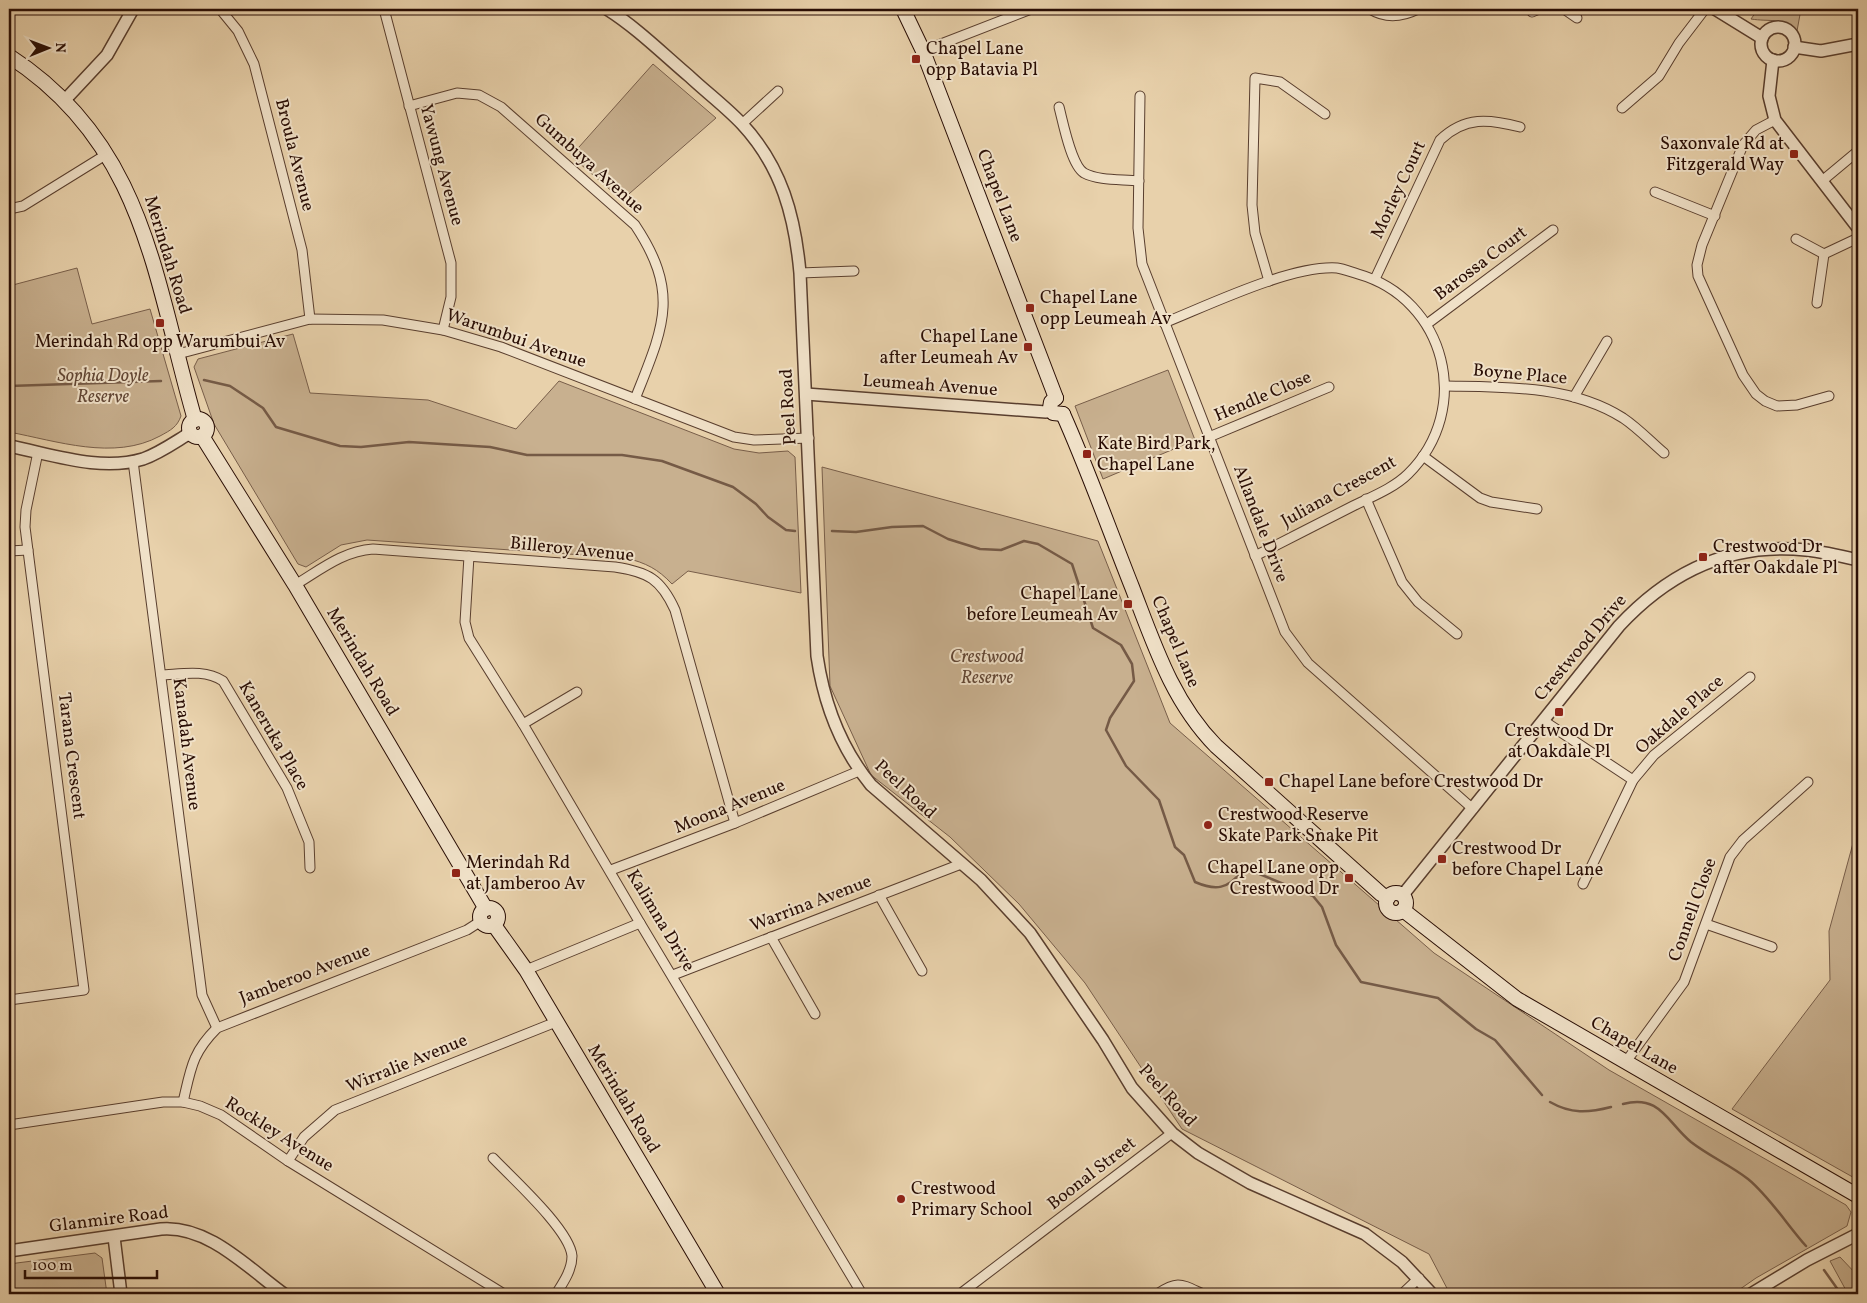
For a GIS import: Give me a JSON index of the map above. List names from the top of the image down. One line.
{"streets":{"main road":["Chapel Lane","Merindah Road"],"street":["Broula Avenue","Gumbuya Avenue","Yawung Avenue","Morley Court","Barossa Court","Warumbui Avenue","Boyne Place","Leumeah Avenue","Hendle Close","Peel Road","Juliana Crescent","Allandale Drive","Billeroy Avenue","Crestwood Drive","Oakdale Place","Kaneruka Place","Kanadah Avenue","Tarana Crescent","Moona Avenue","Warrina Avenue","Connell Close","Kalimna Drive","Jamberoo Avenue","Wirralie Avenue","Rockley Avenue","Boonal Street","Glanmire Road"]},"crossings":[["Broula Avenue","Warumbui Avenue"],["Gumbuya Avenue","Yawung Avenue"],["Gumbuya Avenue","Warumbui Avenue"],["Yawung Avenue","Warumbui Avenue"],["Morley Court","Juliana Crescent"],["Chapel Lane","Leumeah Avenue"],["Chapel Lane","Crestwood Drive"],["Chapel Lane","Connell Close"],["Merindah Road","Warumbui Avenue"],["Merindah Road","Billeroy Avenue"],["Merindah Road","Jamberoo Avenue"],["Merindah Road","Wirralie Avenue"],["Barossa Court","Juliana Crescent"],["Warumbui Avenue","Peel Road"],["Boyne Place","Juliana Crescent"],["Leumeah Avenue","Peel Road"],["Hendle Close","Allandale Drive"],["Peel Road","Moona Avenue"],["Peel Road","Warrina Avenue"],["Peel Road","Boonal Street"],["Juliana Crescent","Allandale Drive"],["Allandale Drive","Crestwood Drive"],["Billeroy Avenue","Moona Avenue"],["Billeroy Avenue","Kalimna Drive"],["Crestwood Drive","Oakdale Place"],["Kaneruka Place","Kanadah Avenue"],["Kanadah Avenue","Jamberoo Avenue"],["Moona Avenue","Kalimna Drive"],["Warrina Avenue","Kalimna Drive"],["Jamberoo Avenue","Rockley Avenue"],["Wirralie Avenue","Rockley Avenue"]],"parks":["Sophia Doyle Reserve","Crestwood Reserve"],"places":{"transit":["Chapel Lane opp Batavia Pl","Saxonvale Rd at Fitzgerald Way","Chapel Lane opp Leumeah Av","Merindah Rd opp Warumbui Av","Chapel Lane after Leumeah Av","Kate Bird Park, Chapel Lane","Crestwood Dr after Oakdale Pl","Chapel Lane before Leumeah Av","Crestwood Dr at Oakdale Pl","Chapel Lane before Crestwood Dr","Crestwood Dr before Chapel Lane","Merindah Rd at Jamberoo Av","Chapel Lane opp Crestwood Dr"],"other":["Crestwood Reserve Skate Park Snake Pit","Crestwood Primary School"]},"scale_bar":"100 m","north":"right"}
